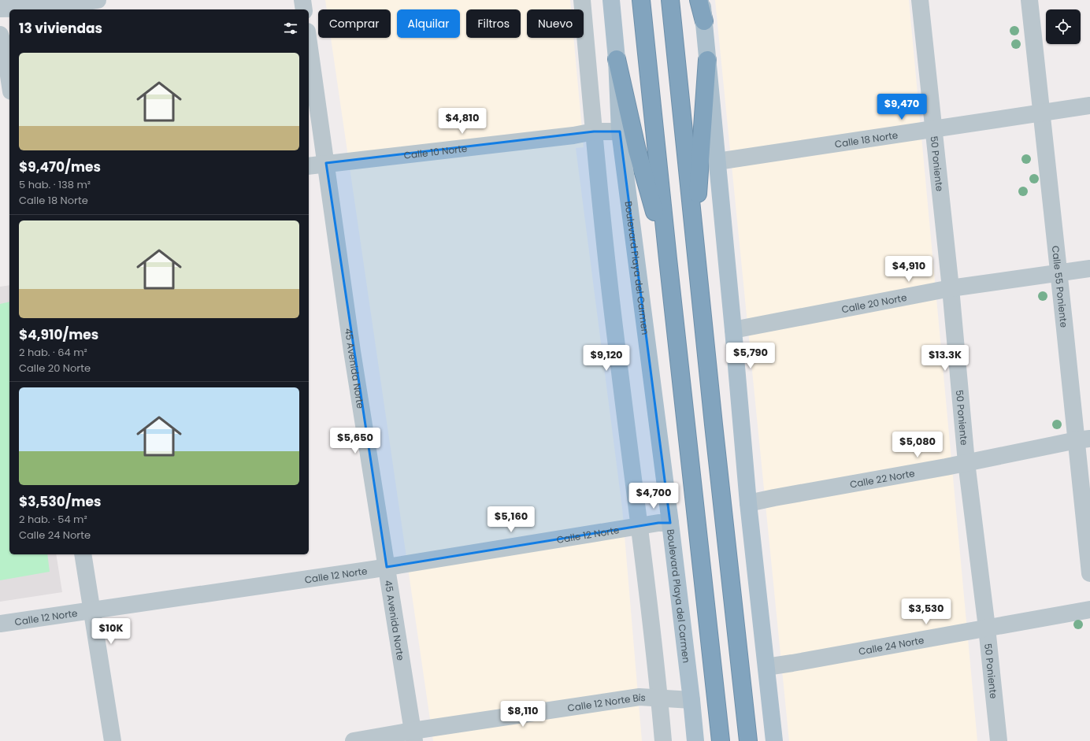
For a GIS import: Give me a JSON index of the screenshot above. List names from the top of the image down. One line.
{"streets":{"main road":["Boulevard Playa del Carmen"],"street":["Calle 18 Norte","Calle 10 Norte","50 Poniente","Calle 55 Poniente","Calle 20 Norte","45 Avenida Norte","Calle 22 Norte","Calle 12 Norte","Calle 24 Norte","Calle 12 Norte Bis"]},"crossings":[["Calle 18 Norte","50 Poniente"],["Calle 18 Norte","Calle 55 Poniente"],["Calle 10 Norte","Boulevard Playa del Carmen"],["Calle 10 Norte","45 Avenida Norte"],["50 Poniente","Calle 20 Norte"],["50 Poniente","Calle 22 Norte"],["50 Poniente","Calle 24 Norte"],["Boulevard Playa del Carmen","Calle 12 Norte"],["Boulevard Playa del Carmen","Calle 12 Norte Bis"],["Calle 55 Poniente","Calle 20 Norte"],["Calle 55 Poniente","Calle 22 Norte"],["45 Avenida Norte","Calle 12 Norte"],["45 Avenida Norte","Calle 12 Norte Bis"]],"page":{"chip":["Comprar","Alquilar","Filtros","Nuevo"],"heading":"13 viviendas","list":[{"name":"$9,470/mes","note":"5 hab. · 138 m² · Calle 18 Norte"},{"name":"$4,910/mes","note":"2 hab. · 64 m² · Calle 20 Norte"},{"name":"$3,530/mes","note":"2 hab. · 54 m² · Calle 24 Norte"}],"price":["$9,470","$4,810","$4,910","$5,790","$9,120","$13.3K","$5,650","$5,080","$4,700","$5,160","$3,530","$10K","$8,110"]}}
